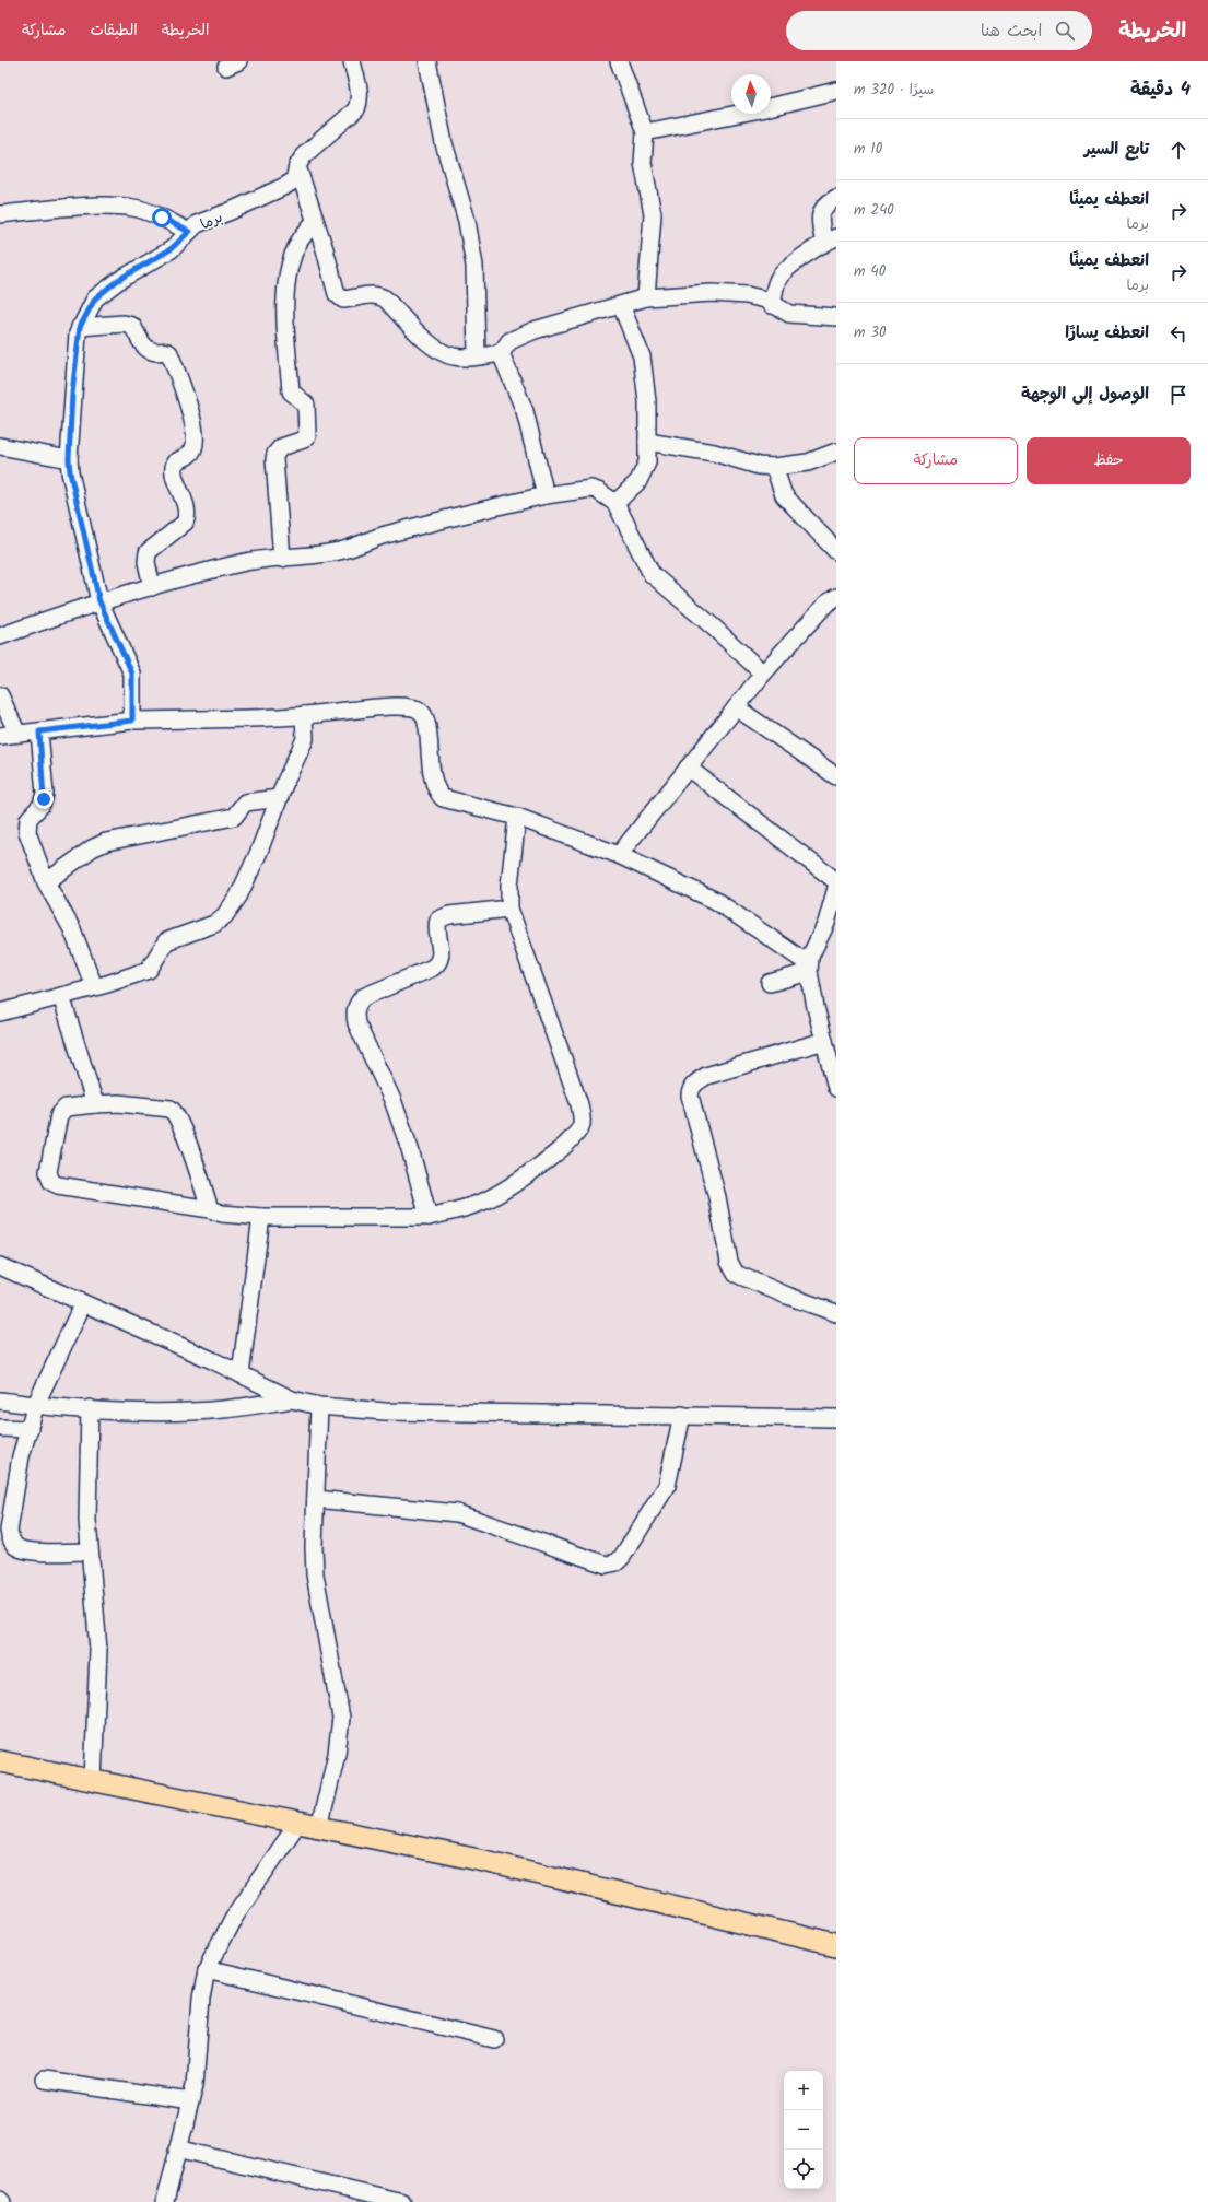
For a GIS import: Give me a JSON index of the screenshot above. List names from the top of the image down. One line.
{"streets":{"street":["برما"]},"north":"top","page":{"header":"الخريطة","search":"ابحث هنا","nav":["الخريطة","الطبقات","مشاركة"],"heading":["4 دقيقة","سيرًا · 320 m"],"list":[["تابع السير","10 m"],["انعطف يمينًا","برما","240 m"],["انعطف يمينًا","برما","40 m"],["انعطف يسارًا","30 m"],"الوصول إلى الوجهة"],"buttons":["حفظ","مشاركة"],"map_buttons":["+","−"]}}
